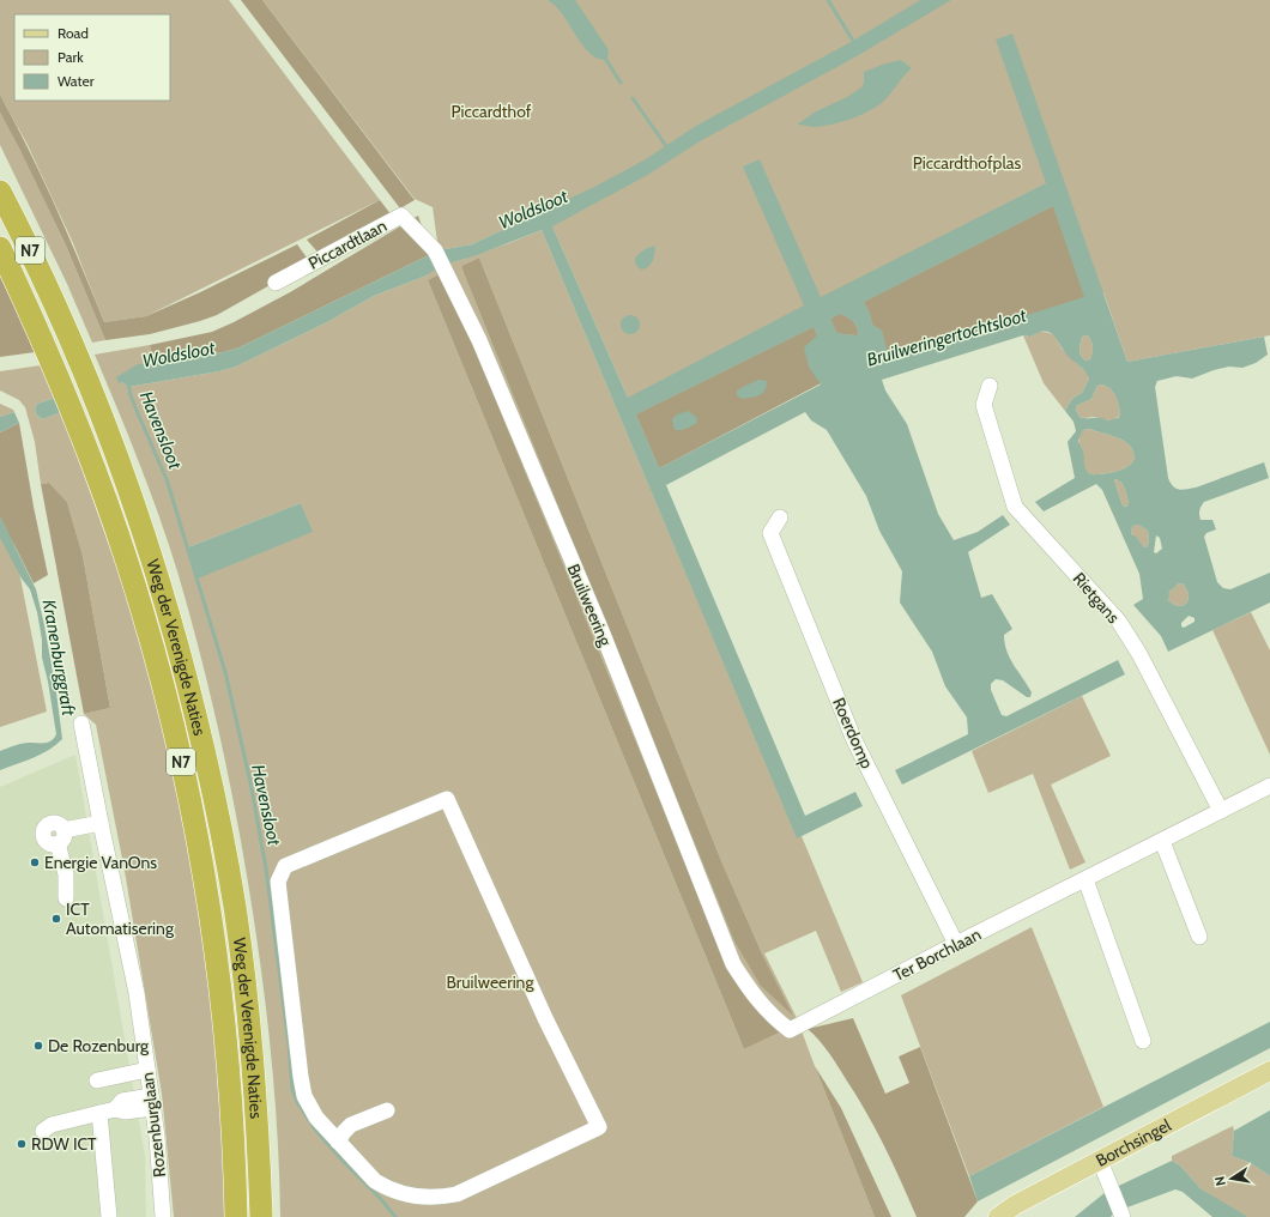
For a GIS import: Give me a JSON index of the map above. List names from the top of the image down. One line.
{"streets":{"highway":["N7","Weg der Verenigde Naties"],"main road":["Borchsingel"],"street":["Piccardtlaan","Rietgans","Bruilweering","Roerdomp","Ter Borchlaan","Rozenburglaan"]},"crossings":[["Piccardtlaan","Bruilweering"],["Rietgans","Ter Borchlaan"],["Bruilweering","Ter Borchlaan"],["Roerdomp","Ter Borchlaan"]],"water":["Woldsloot","Bruilweringertochtsloot","Havensloot","Kranenburggraft"],"parks":["Piccardthof","Piccardthofplas","Bruilweering"],"places":["Energie VanOns","ICT Automatisering","De Rozenburg","RDW ICT"],"legend":["Road","Park","Water"],"north":"left"}
